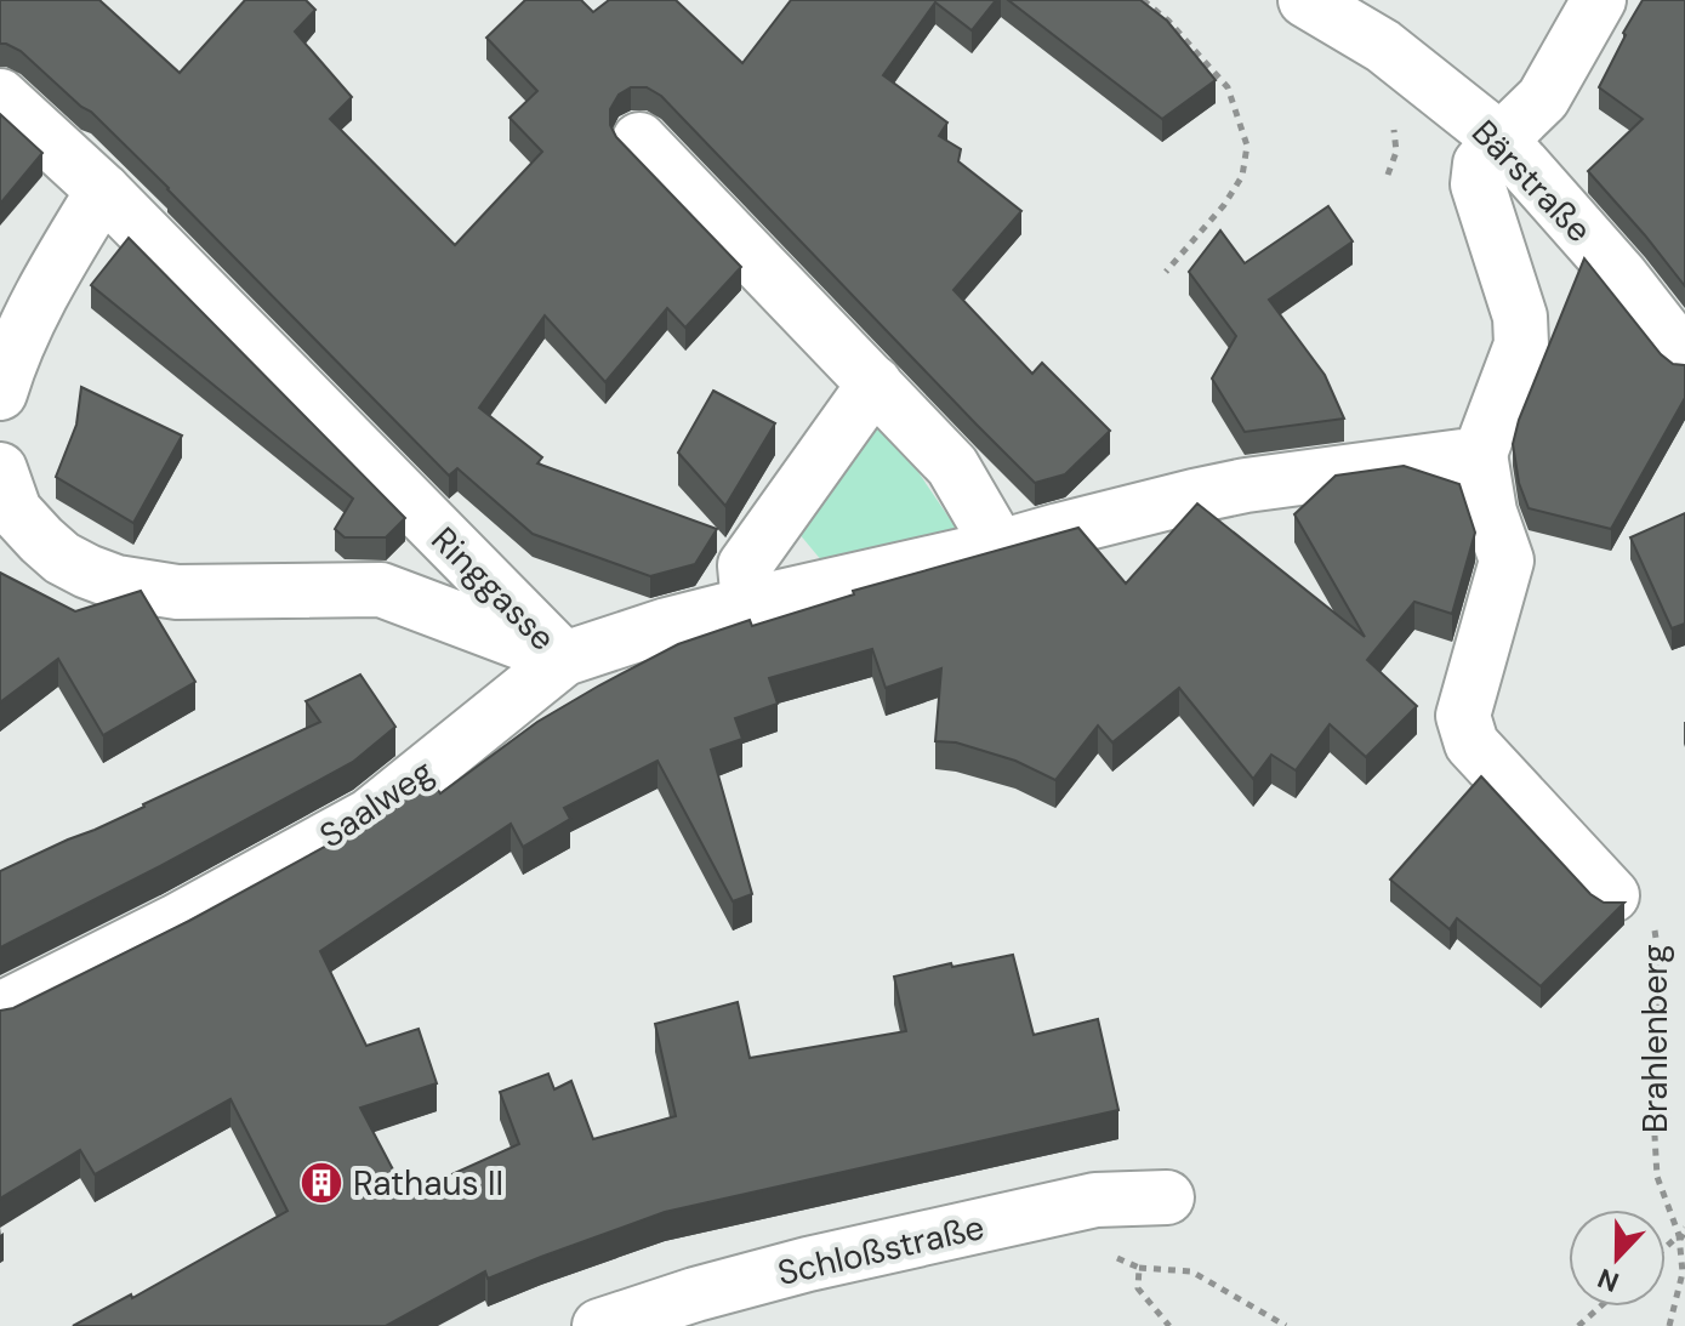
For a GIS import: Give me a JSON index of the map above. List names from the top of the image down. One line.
{"streets":{"street":["Bärstraße","Ringgasse","Saalweg","Schloßstraße"],"path":["Brahlenberg"]},"crossings":[["Ringgasse","Saalweg"]],"places":{"building":["Rathaus II"]},"north":"bottom"}
